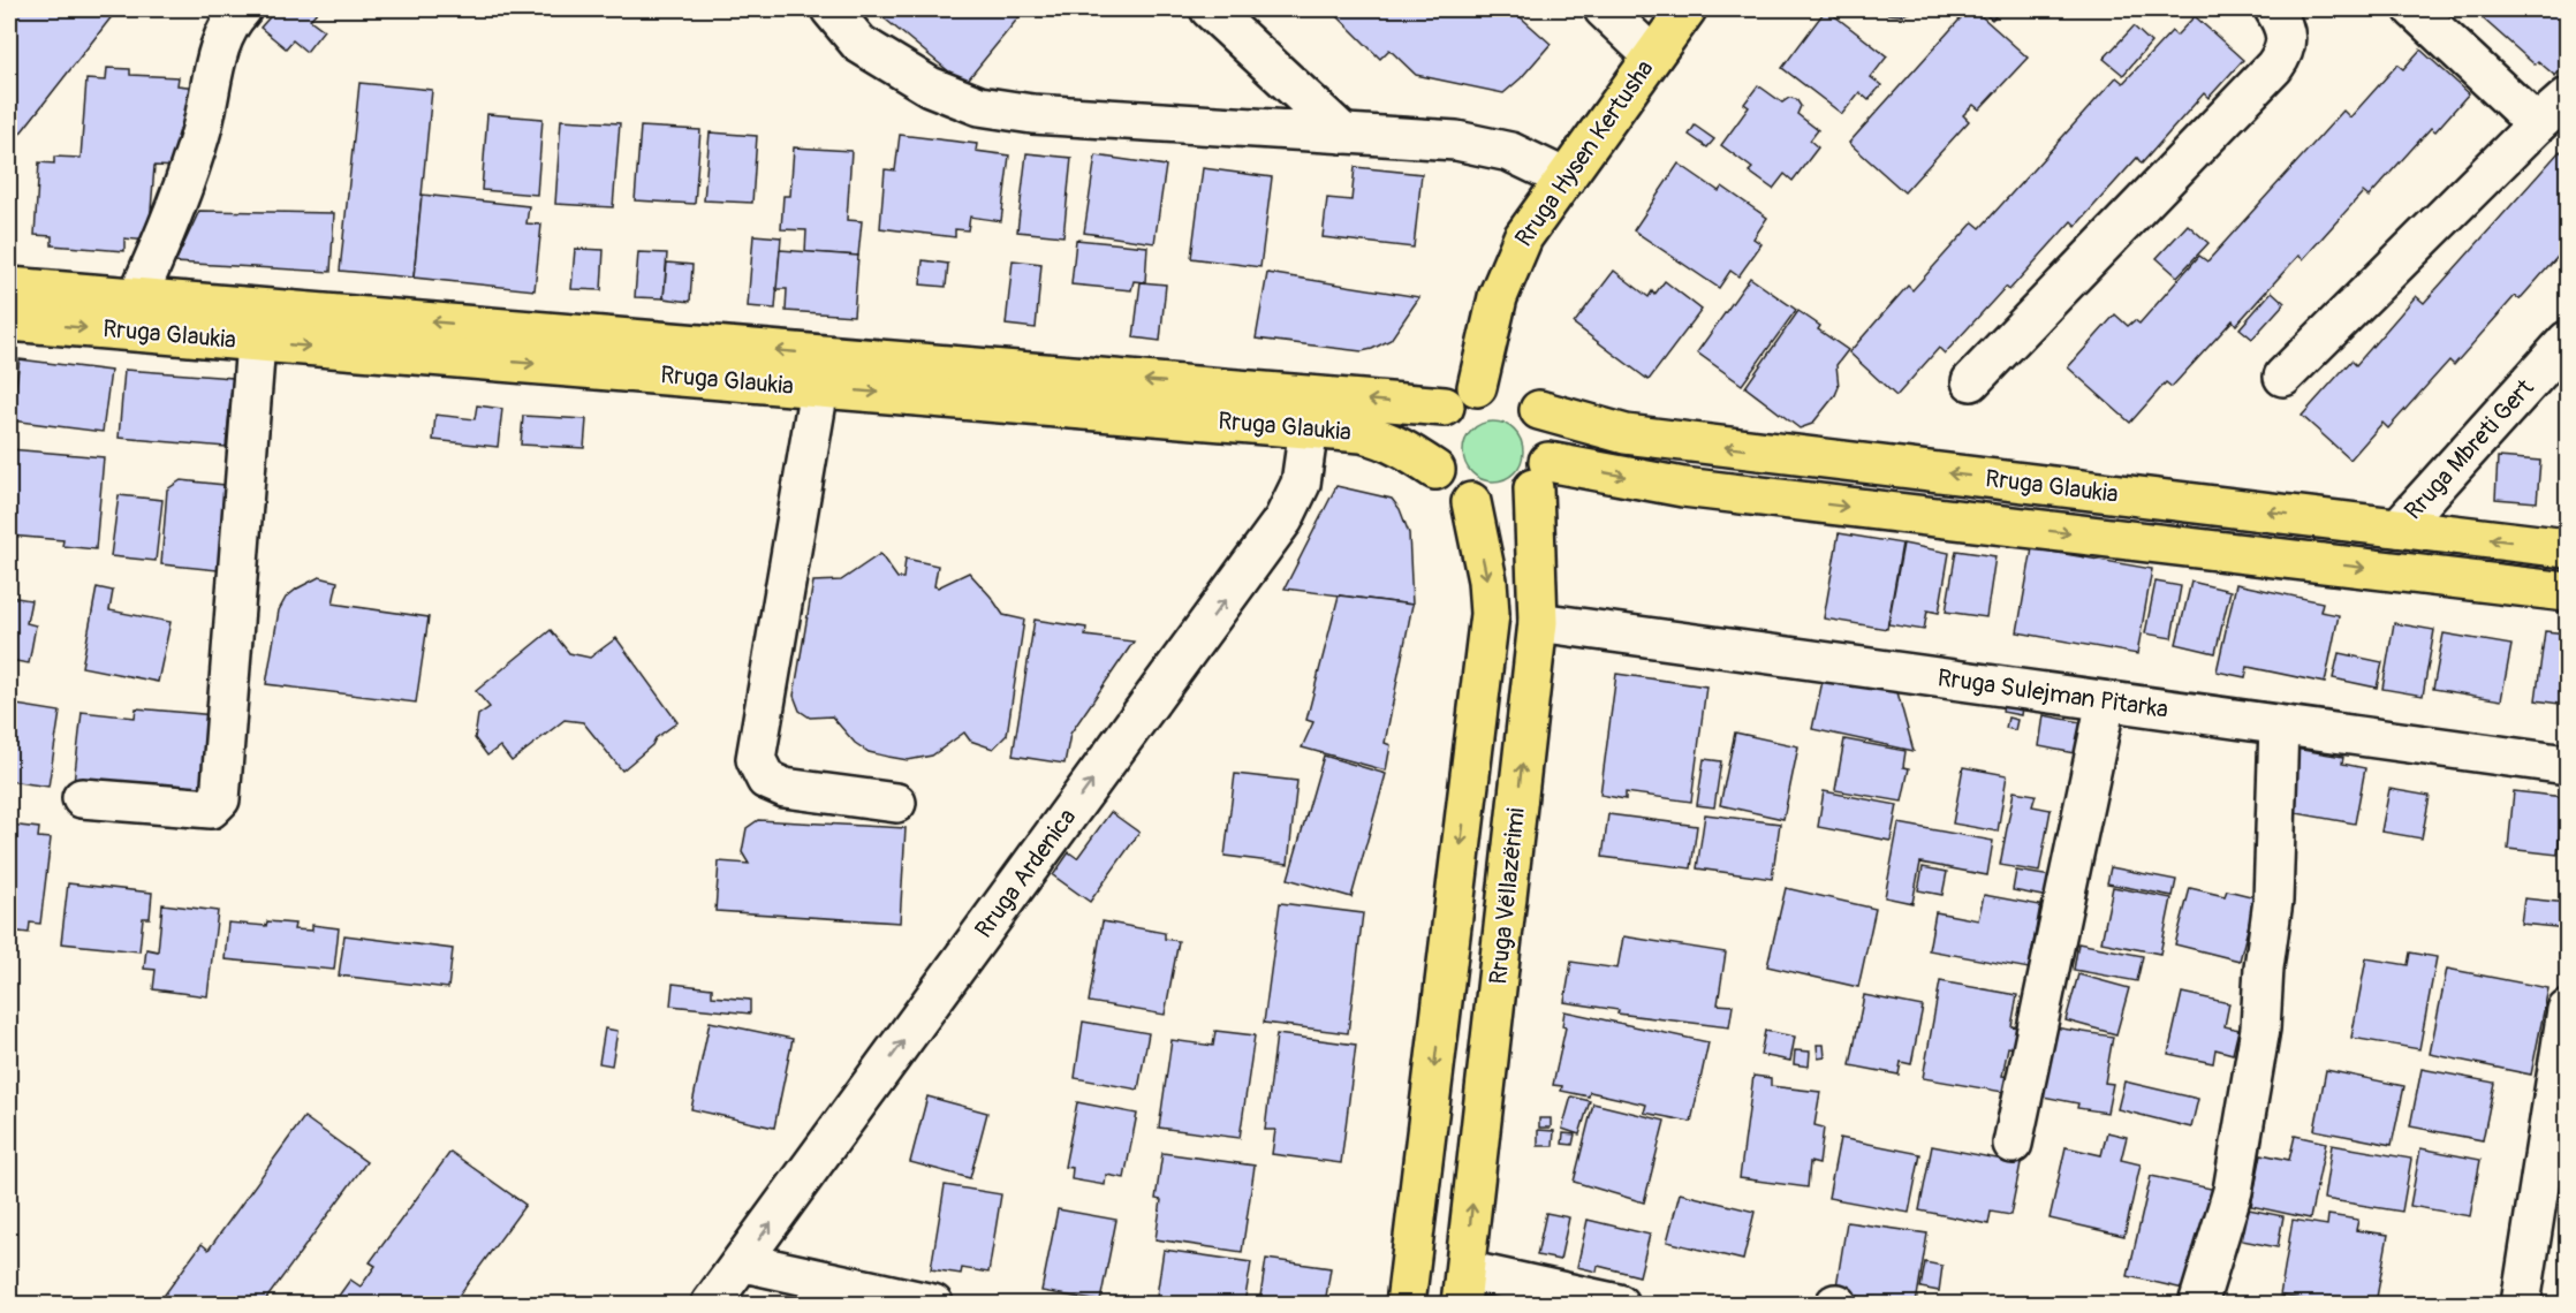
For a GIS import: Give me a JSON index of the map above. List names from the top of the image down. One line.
{"streets":{"main road":["Rruga Hysen Kertusha","Rruga Glaukia","Rruga Vëllazërimi"],"street":["Rruga Mbreti Gert","Rruga Sulejman Pitarka","Rruga Ardenica"]},"crossings":[["Rruga Hysen Kertusha","Rruga Glaukia"],["Rruga Hysen Kertusha","Rruga Vëllazërimi"],["Rruga Glaukia","Rruga Mbreti Gert"],["Rruga Glaukia","Rruga Ardenica"],["Rruga Glaukia","Rruga Vëllazërimi"],["Rruga Sulejman Pitarka","Rruga Vëllazërimi"]],"one_way":["Rruga Ardenica"]}
